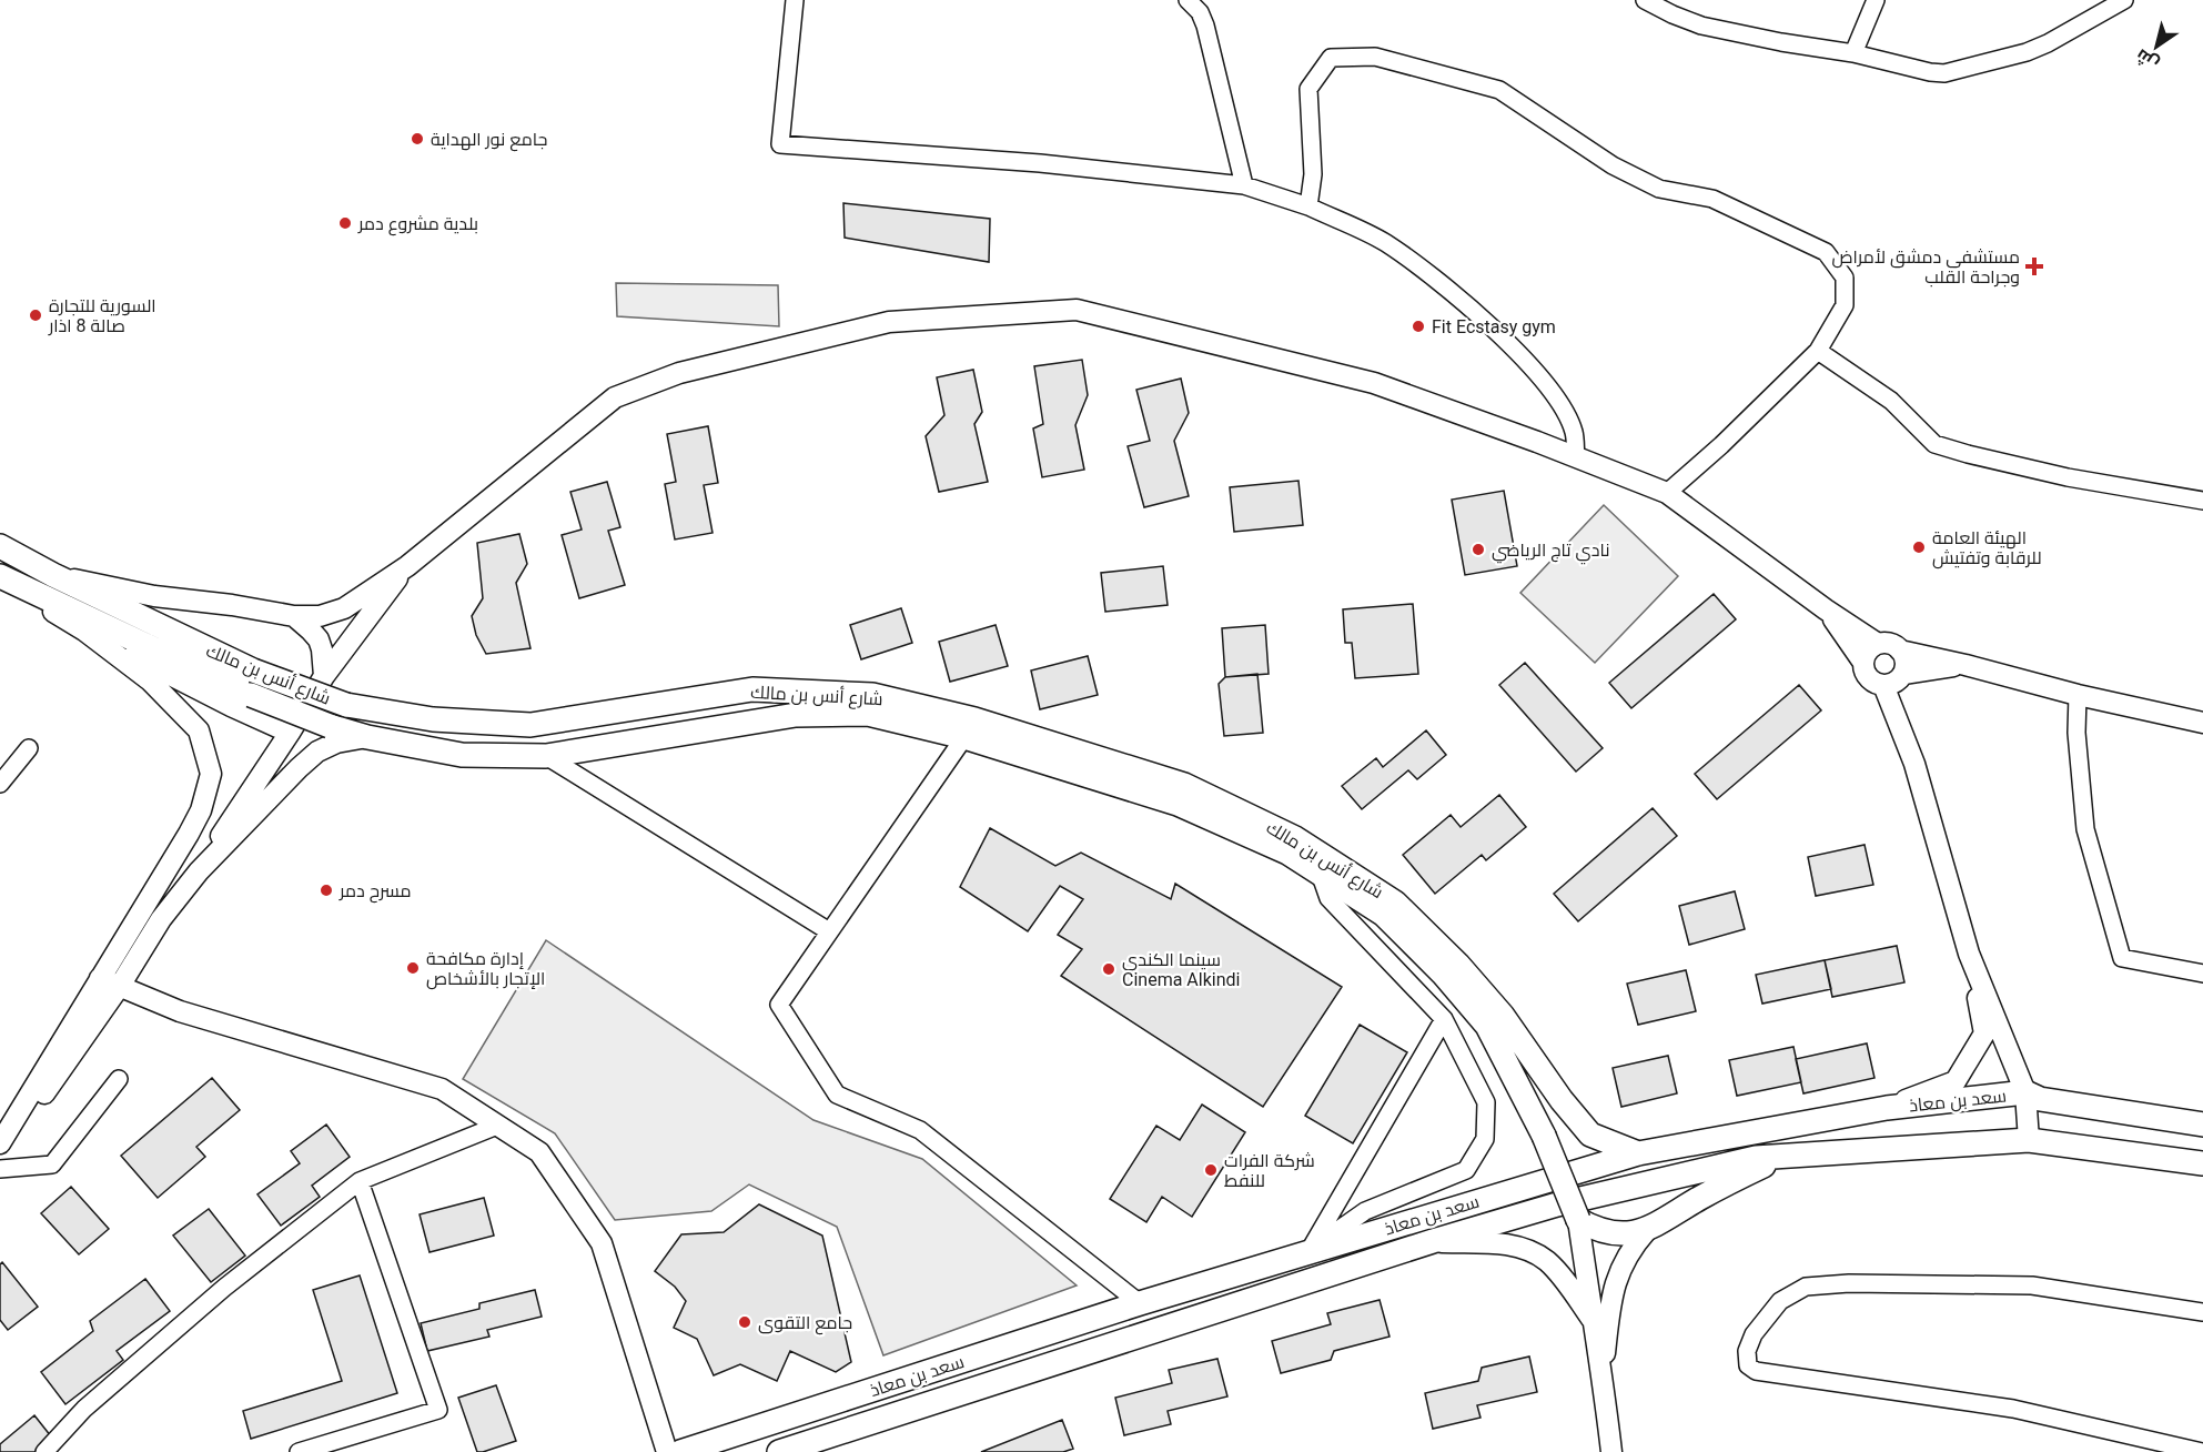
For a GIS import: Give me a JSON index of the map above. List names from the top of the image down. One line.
{"streets":{"main road":["شارع أنس بن مالك","سعد بن معاذ"]},"crossings":[["شارع أنس بن مالك","سعد بن معاذ"]],"places":{"other":["جامع نور الهداية","بلدية مشروع دمر","السورية للتجارة صالة 8 اذار","Fit Ecstasy gym","الهيئة العامة للرقابة وتفتيش","نادي تاج الرياضي","مسرح دمر","إدارة مكافحة الإتجار بالأشخاص","سينما الكندي Cinema Alkindi","شركة الفرات للنفط","جامع التقوى"],"health":["مستشفى دمشق لأمراض وجراحة القلب"]},"north":"bottom left"}
